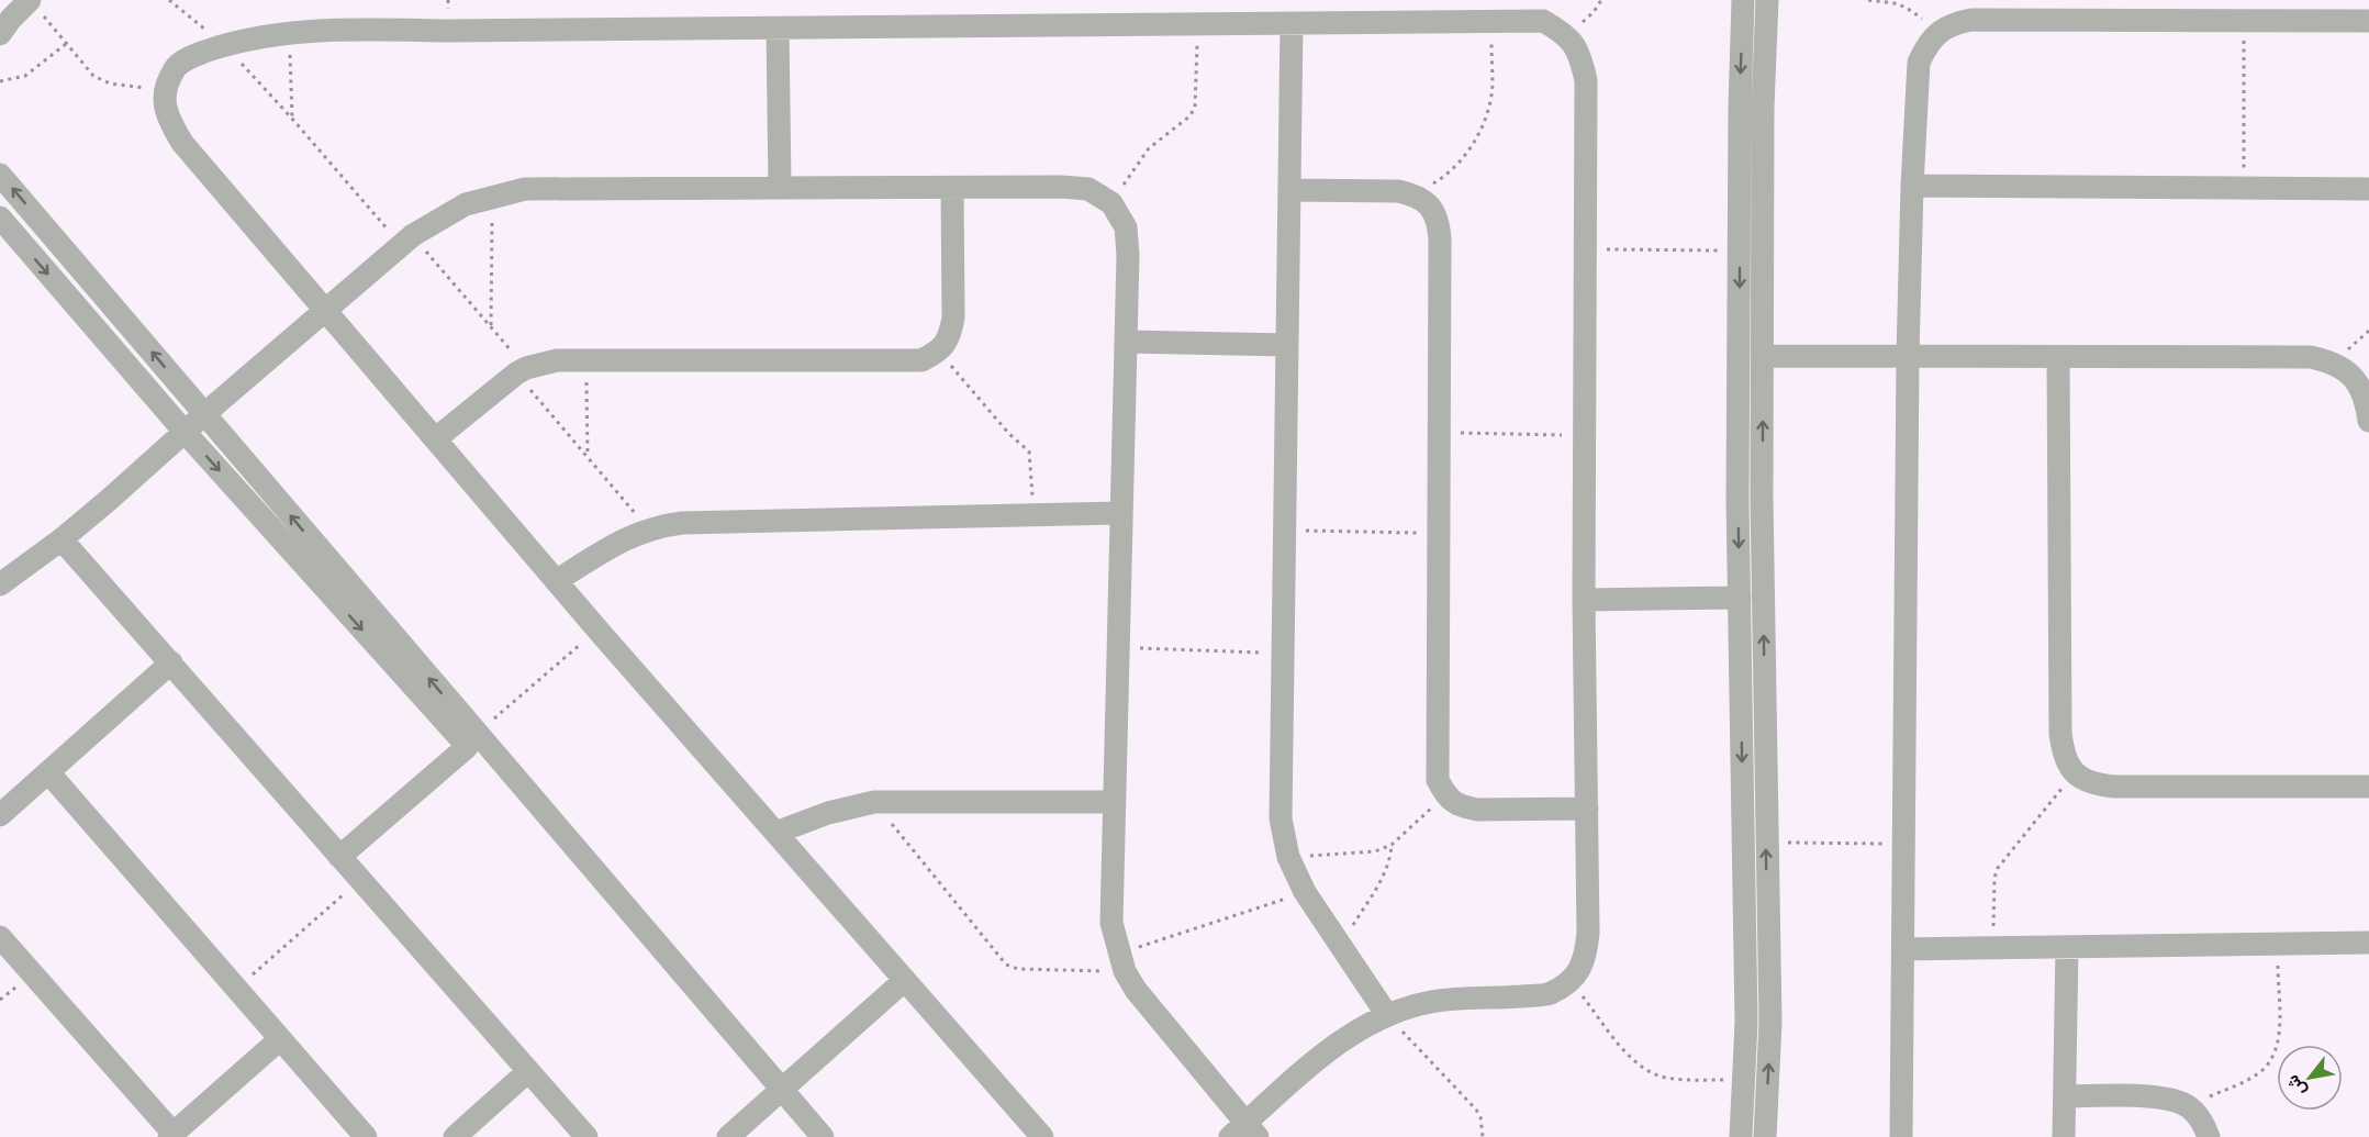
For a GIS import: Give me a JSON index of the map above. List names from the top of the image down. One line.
{"north":"bottom left"}
